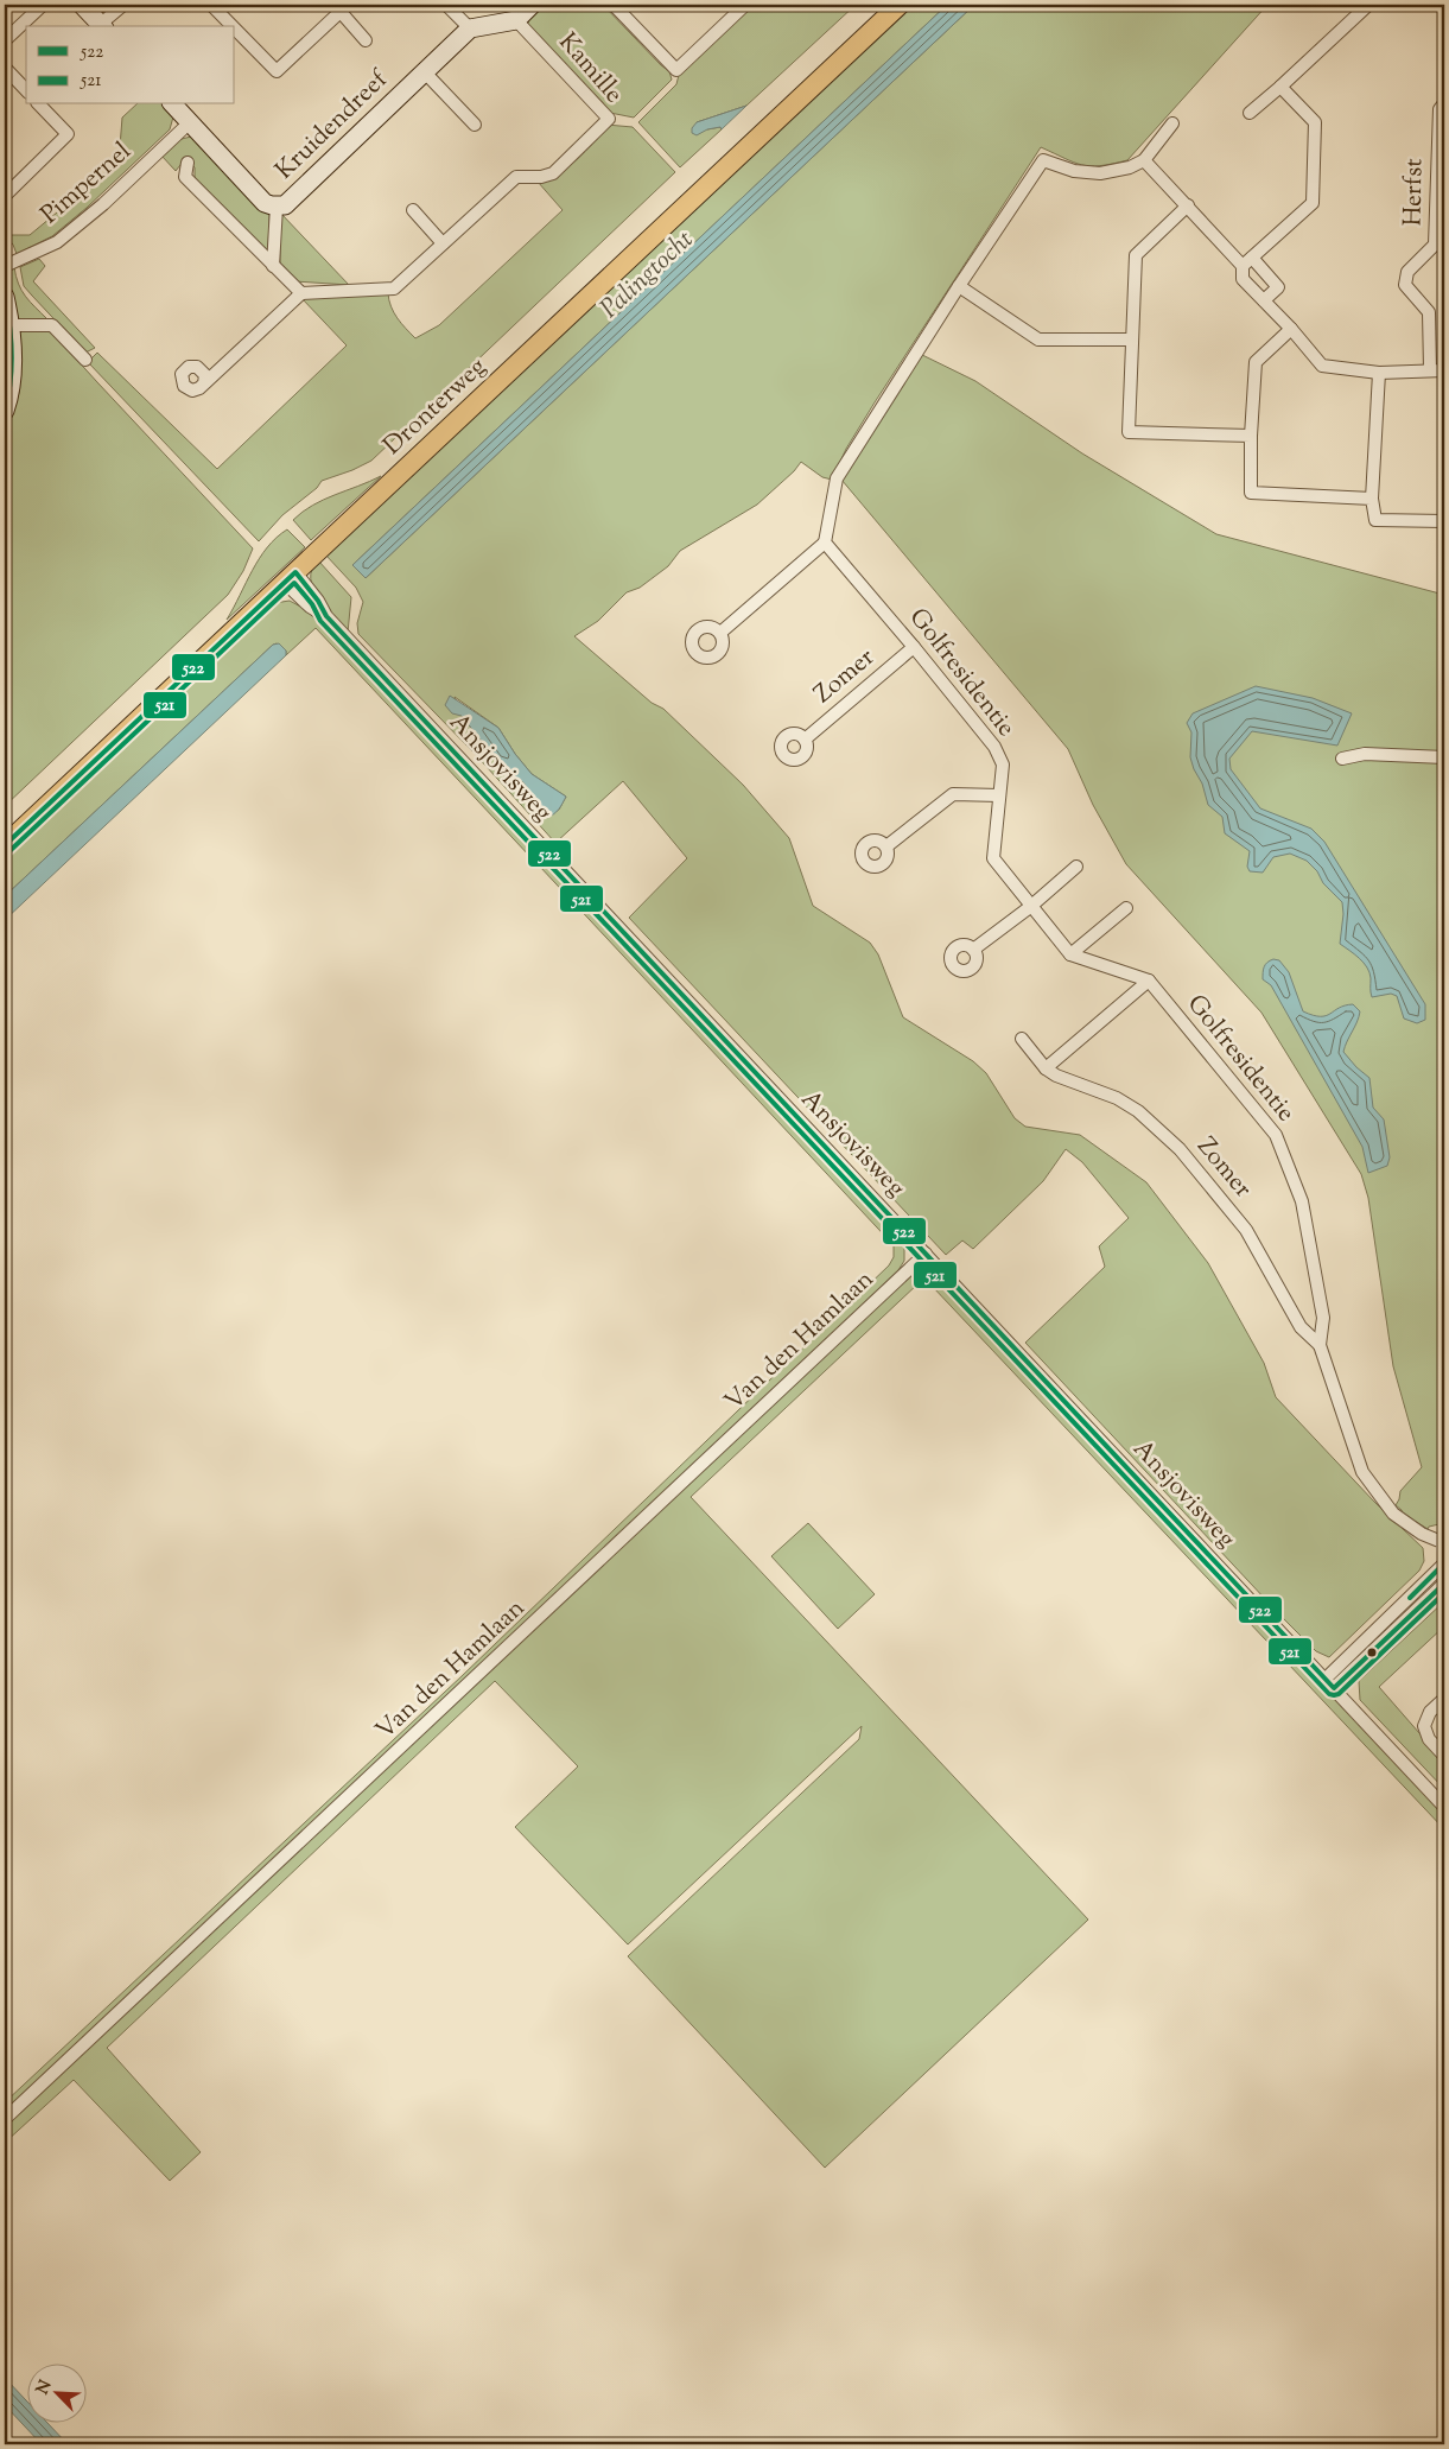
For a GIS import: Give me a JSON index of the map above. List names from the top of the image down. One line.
{"streets":{"main road":["Dronterweg"],"street":["Kamille","Kruidendreef","Pimpernel","Herfst","Golfresidentie","Zomer","Ansjovisweg","Van den Hamlaan"]},"crossings":[["Kruidendreef","Pimpernel"],["Dronterweg","Ansjovisweg"],["Golfresidentie","Zomer"],["Ansjovisweg","Van den Hamlaan"]],"water":["Palingtocht"],"lines":["transit line 522","transit line 521"],"legend":["522","521"],"north":"top left"}
